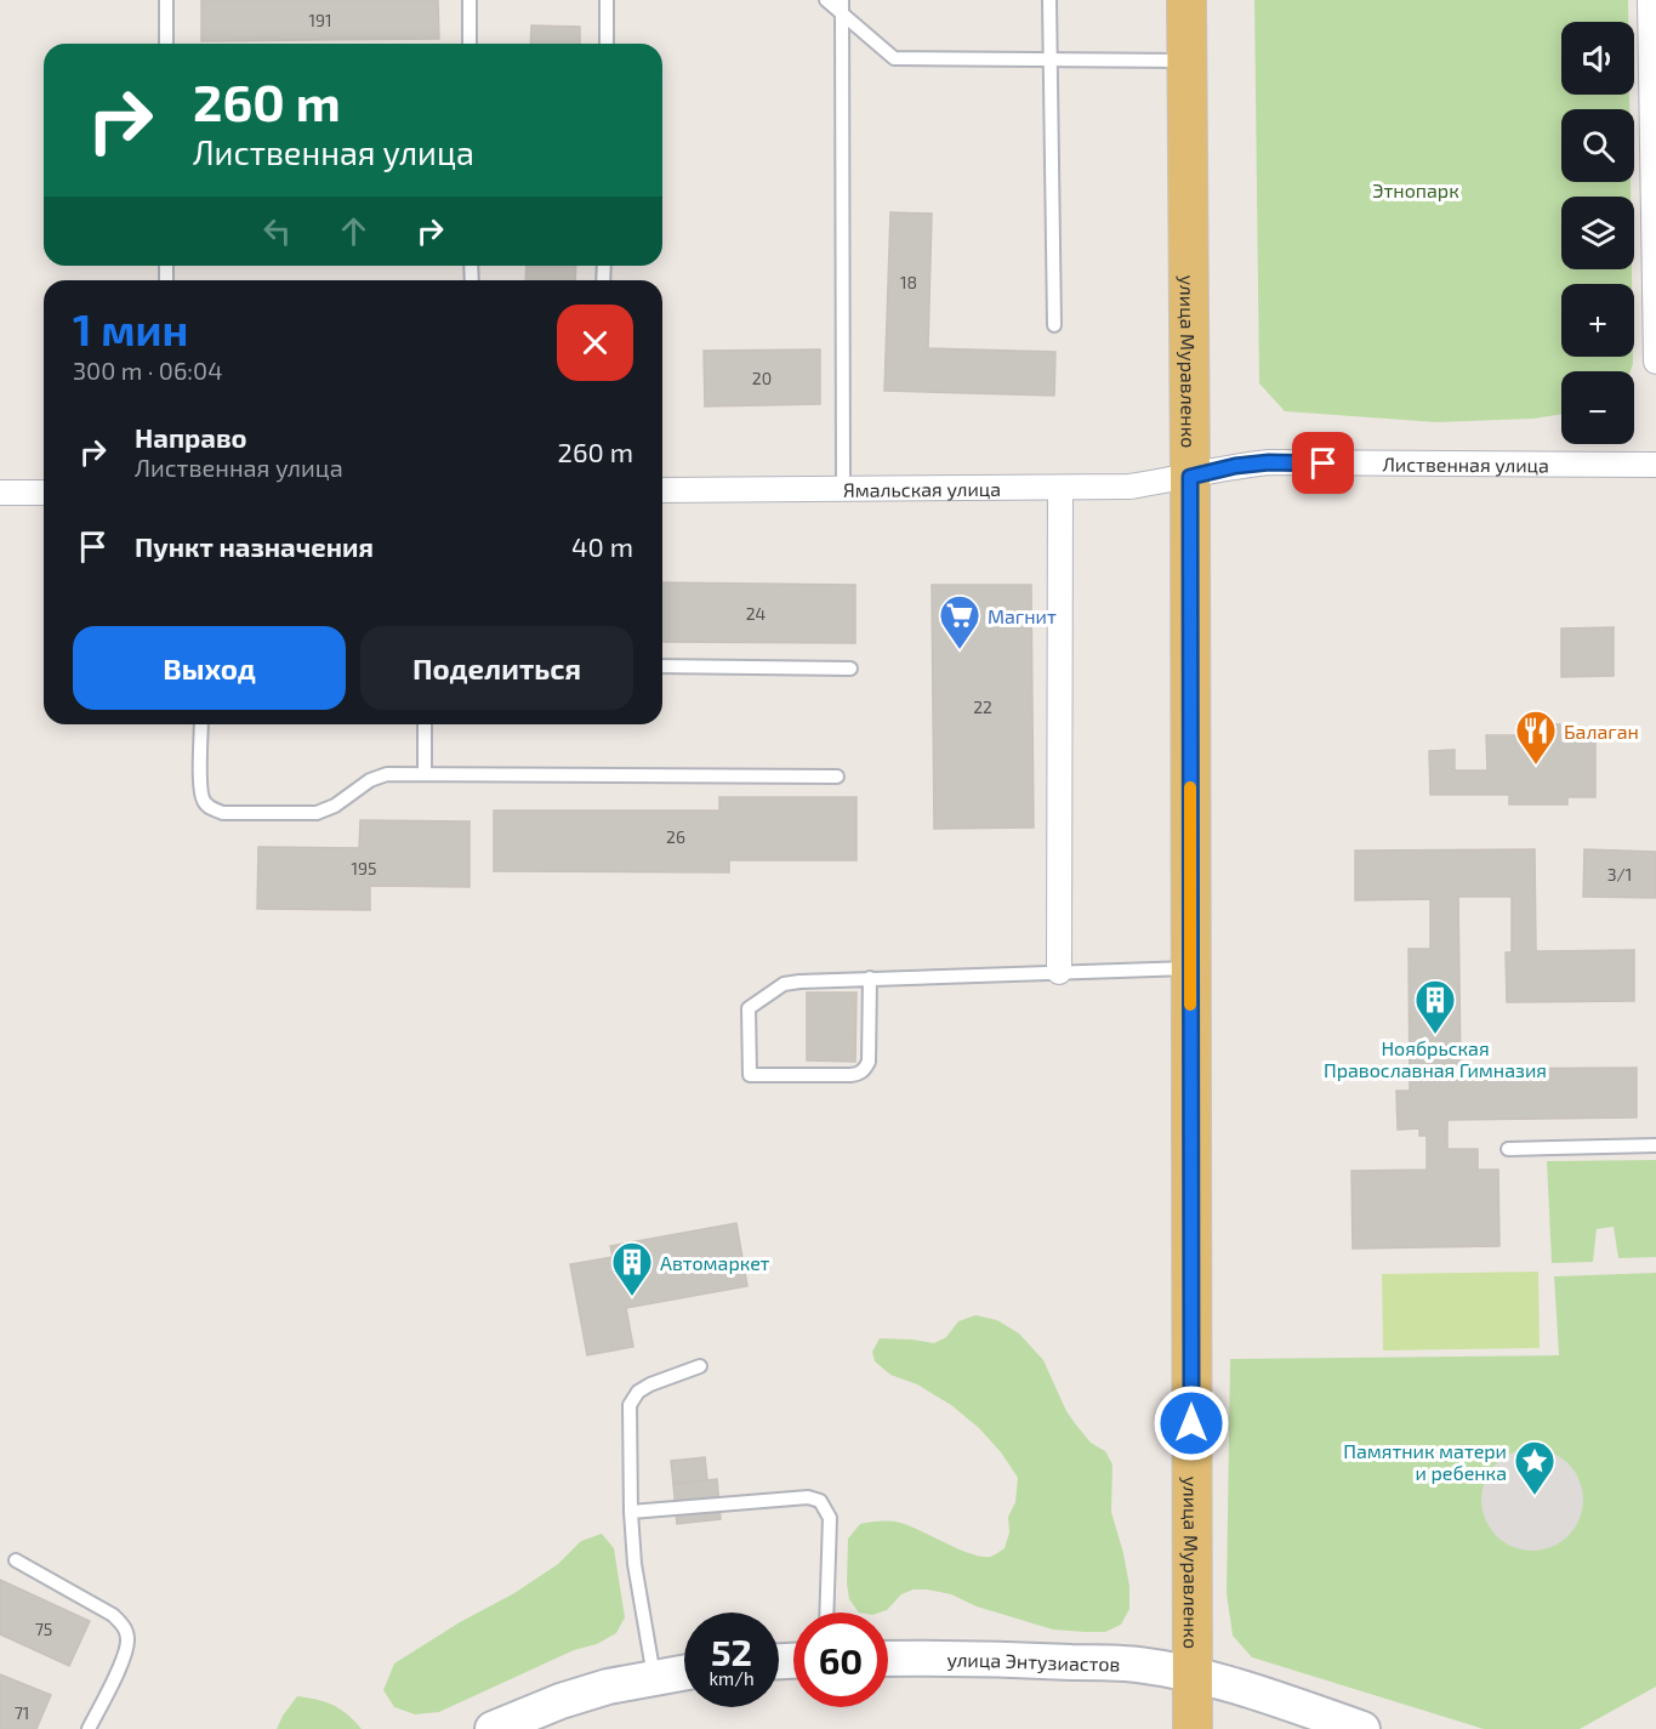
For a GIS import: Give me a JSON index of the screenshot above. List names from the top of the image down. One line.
{"streets":{"main road":["улица Муравленко"],"street":["Лиственная улица","Ямальская улица","улица Энтузиастов"]},"crossings":[["улица Муравленко","Лиственная улица"],["улица Муравленко","Ямальская улица"],["улица Муравленко","улица Энтузиастов"],["Лиственная улица","Ямальская улица"]],"parks":["Этнопарк"],"places":{"supermarket":["Магнит"],"restaurant":["Балаган"],"building":["Ноябрьская Православная Гимназия","Автомаркет"],"place":["Памятник матери и ребенка"]},"house_numbers":["191","18","20","24","22","26","195","3/1","75","71"],"page":{"map_buttons":["+","−"],"turn":["260 m","Лиственная улица"],"heading":["1 мин","300 m · 06:04"],"list":[{"name":"Направо","note":"Лиственная улица","value":"260 m"},{"name":"Пункт назначения","value":"40 m"}],"buttons":["Выход","Поделиться"],"speed":"52 km/h","limit":"60"}}
